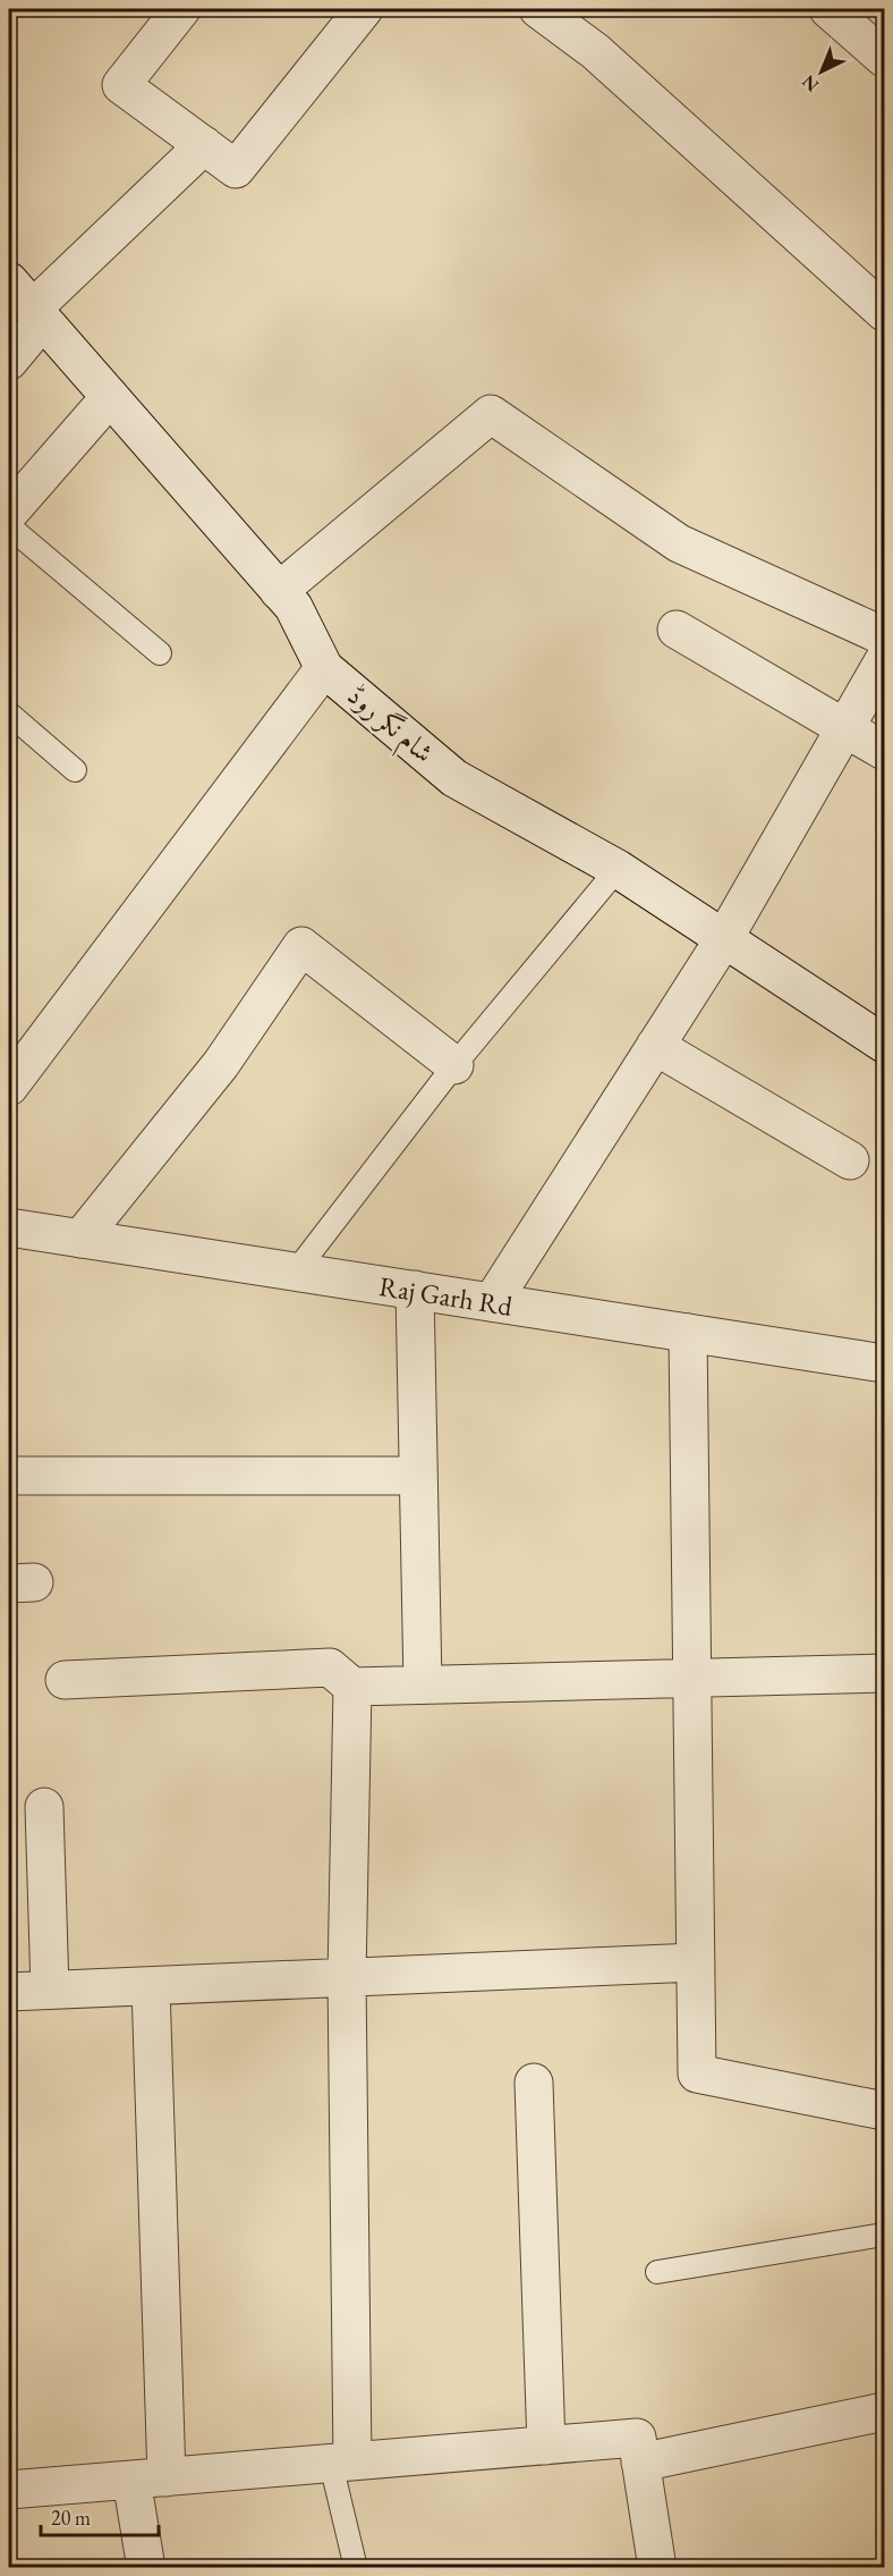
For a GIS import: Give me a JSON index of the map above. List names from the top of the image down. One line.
{"streets":{"street":["شام نگر روڈ","Raj Garh Rd"]},"scale_bar":"20 m","north":"bottom left"}
